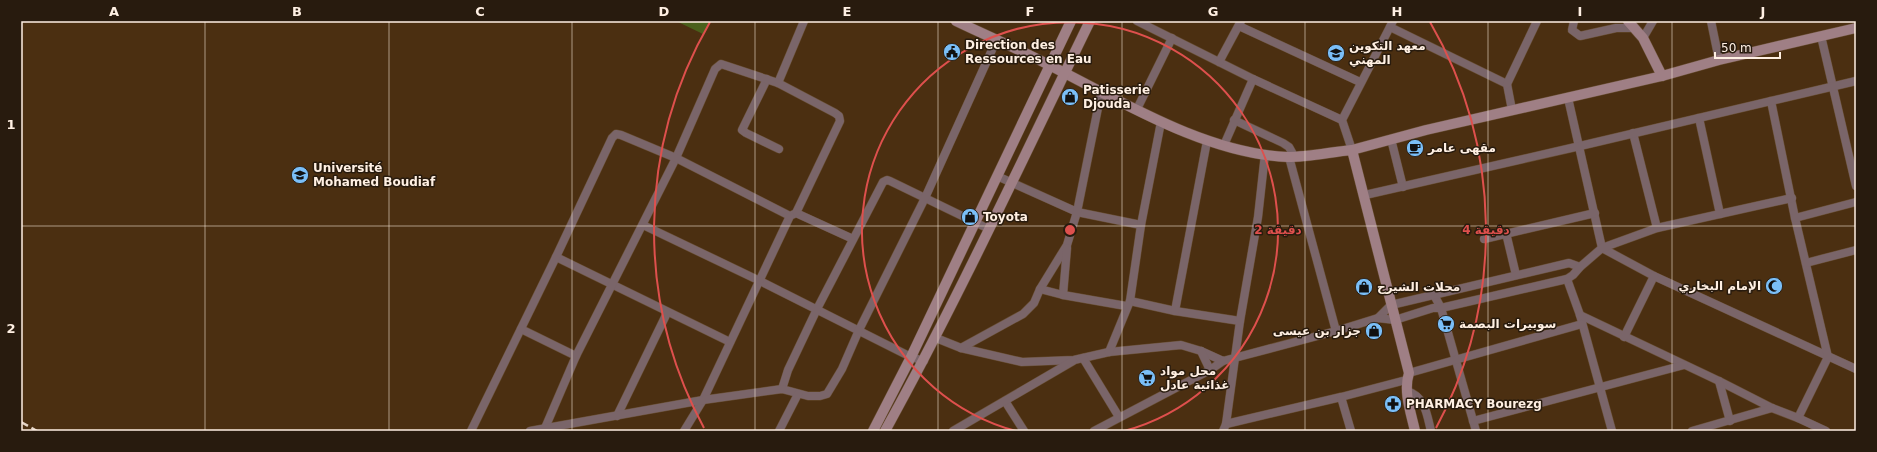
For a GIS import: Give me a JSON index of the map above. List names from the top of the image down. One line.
{"places":{"public building":["Direction des Ressources en Eau"],"school or university":["معهد التكوين المهني","Université Mohamed Boudiaf"],"shop":["Patisserie Djouda","Toyota","محلات الشيرح","جزار بن عيسى"],"cafe":["مقهى عامر"],"mosque":["الإمام البخاري"],"supermarket":["سوبيرات البصمة","محل مواد غذائية عادل"],"pharmacy":["PHARMACY Bourezg"]},"scale_bar":"50 m","grid":{"columns":["A","B","C","D","E","F","G","H","I","J"],"rows":["1","2"]},"rings":["2 دقيقة","4 دقيقة"]}
